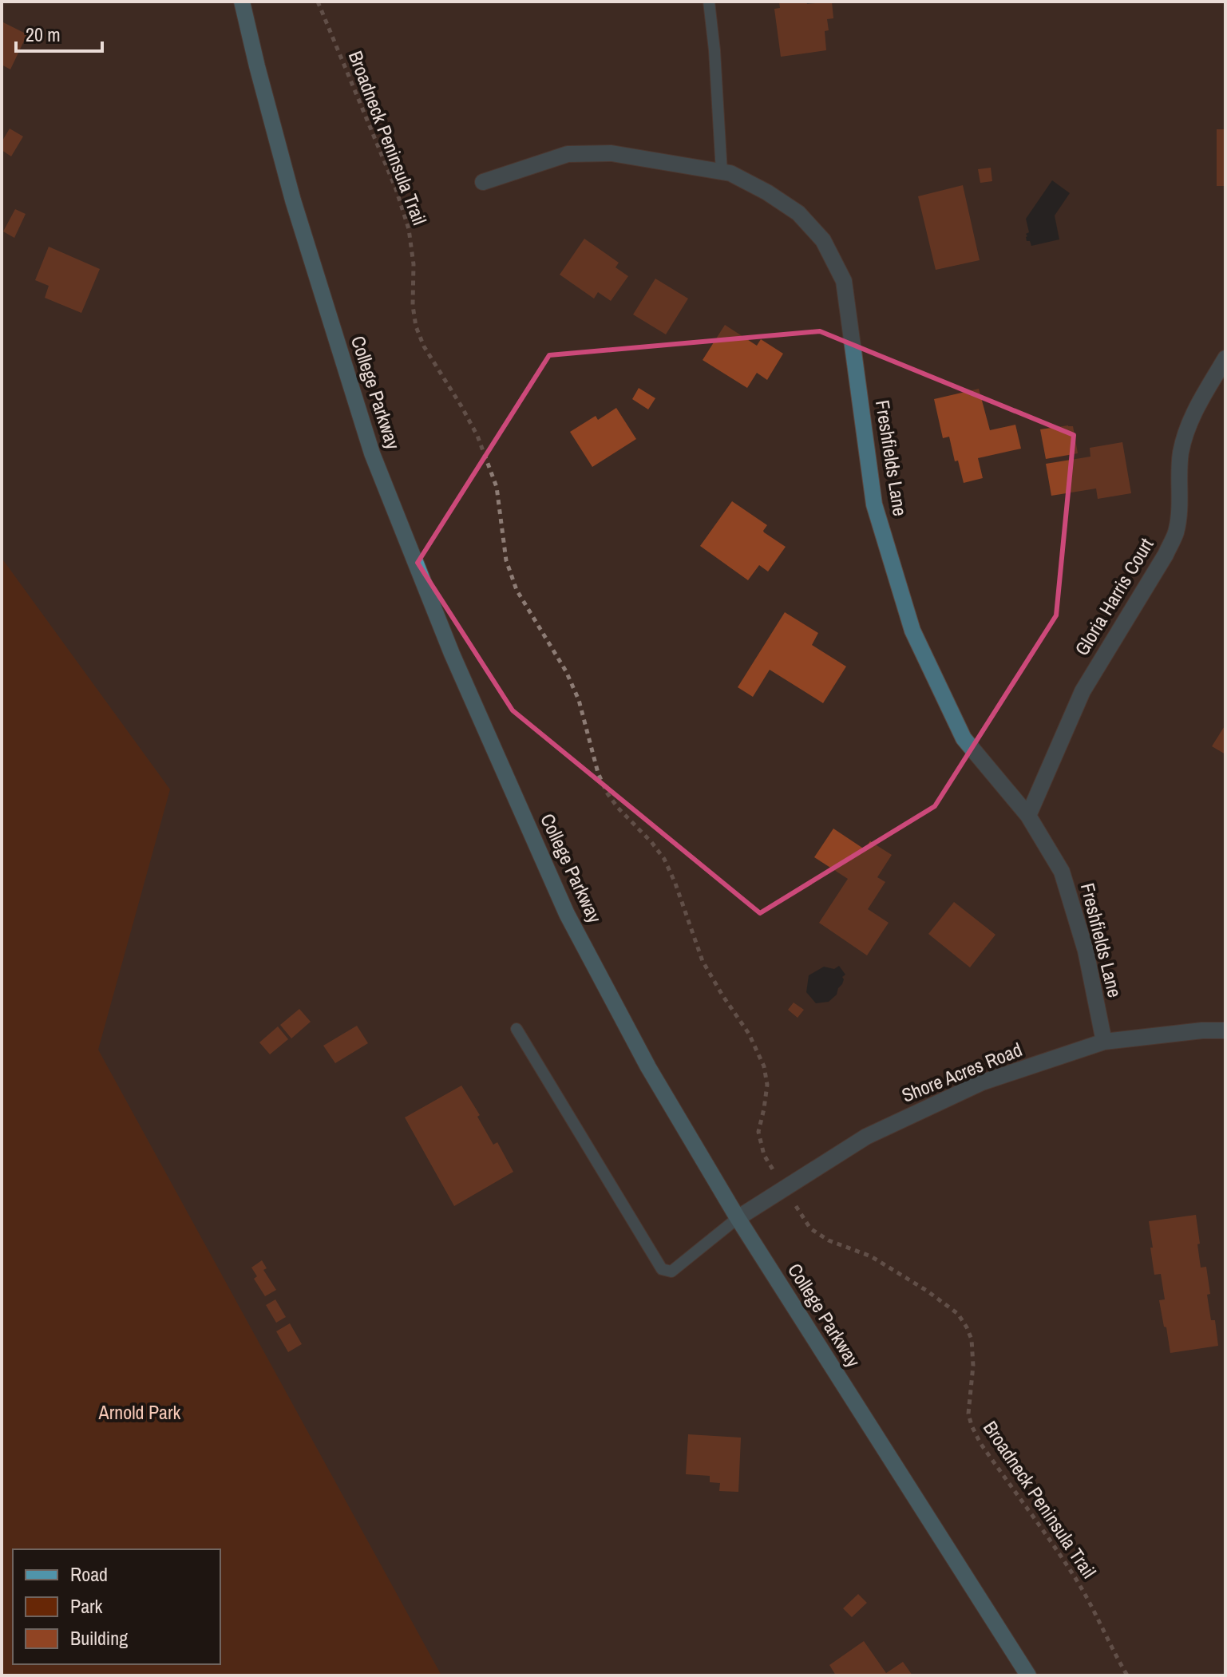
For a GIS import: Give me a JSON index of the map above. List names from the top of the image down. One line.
{"streets":{"main road":["College Parkway"],"street":["Freshfields Lane","Gloria Harris Court","Shore Acres Road"],"path":["Broadneck Peninsula Trail"]},"crossings":[["College Parkway","Shore Acres Road"],["Freshfields Lane","Gloria Harris Court"],["Freshfields Lane","Shore Acres Road"]],"parks":["Arnold Park"],"legend":["Road","Park","Building"],"scale_bar":"20 m"}
